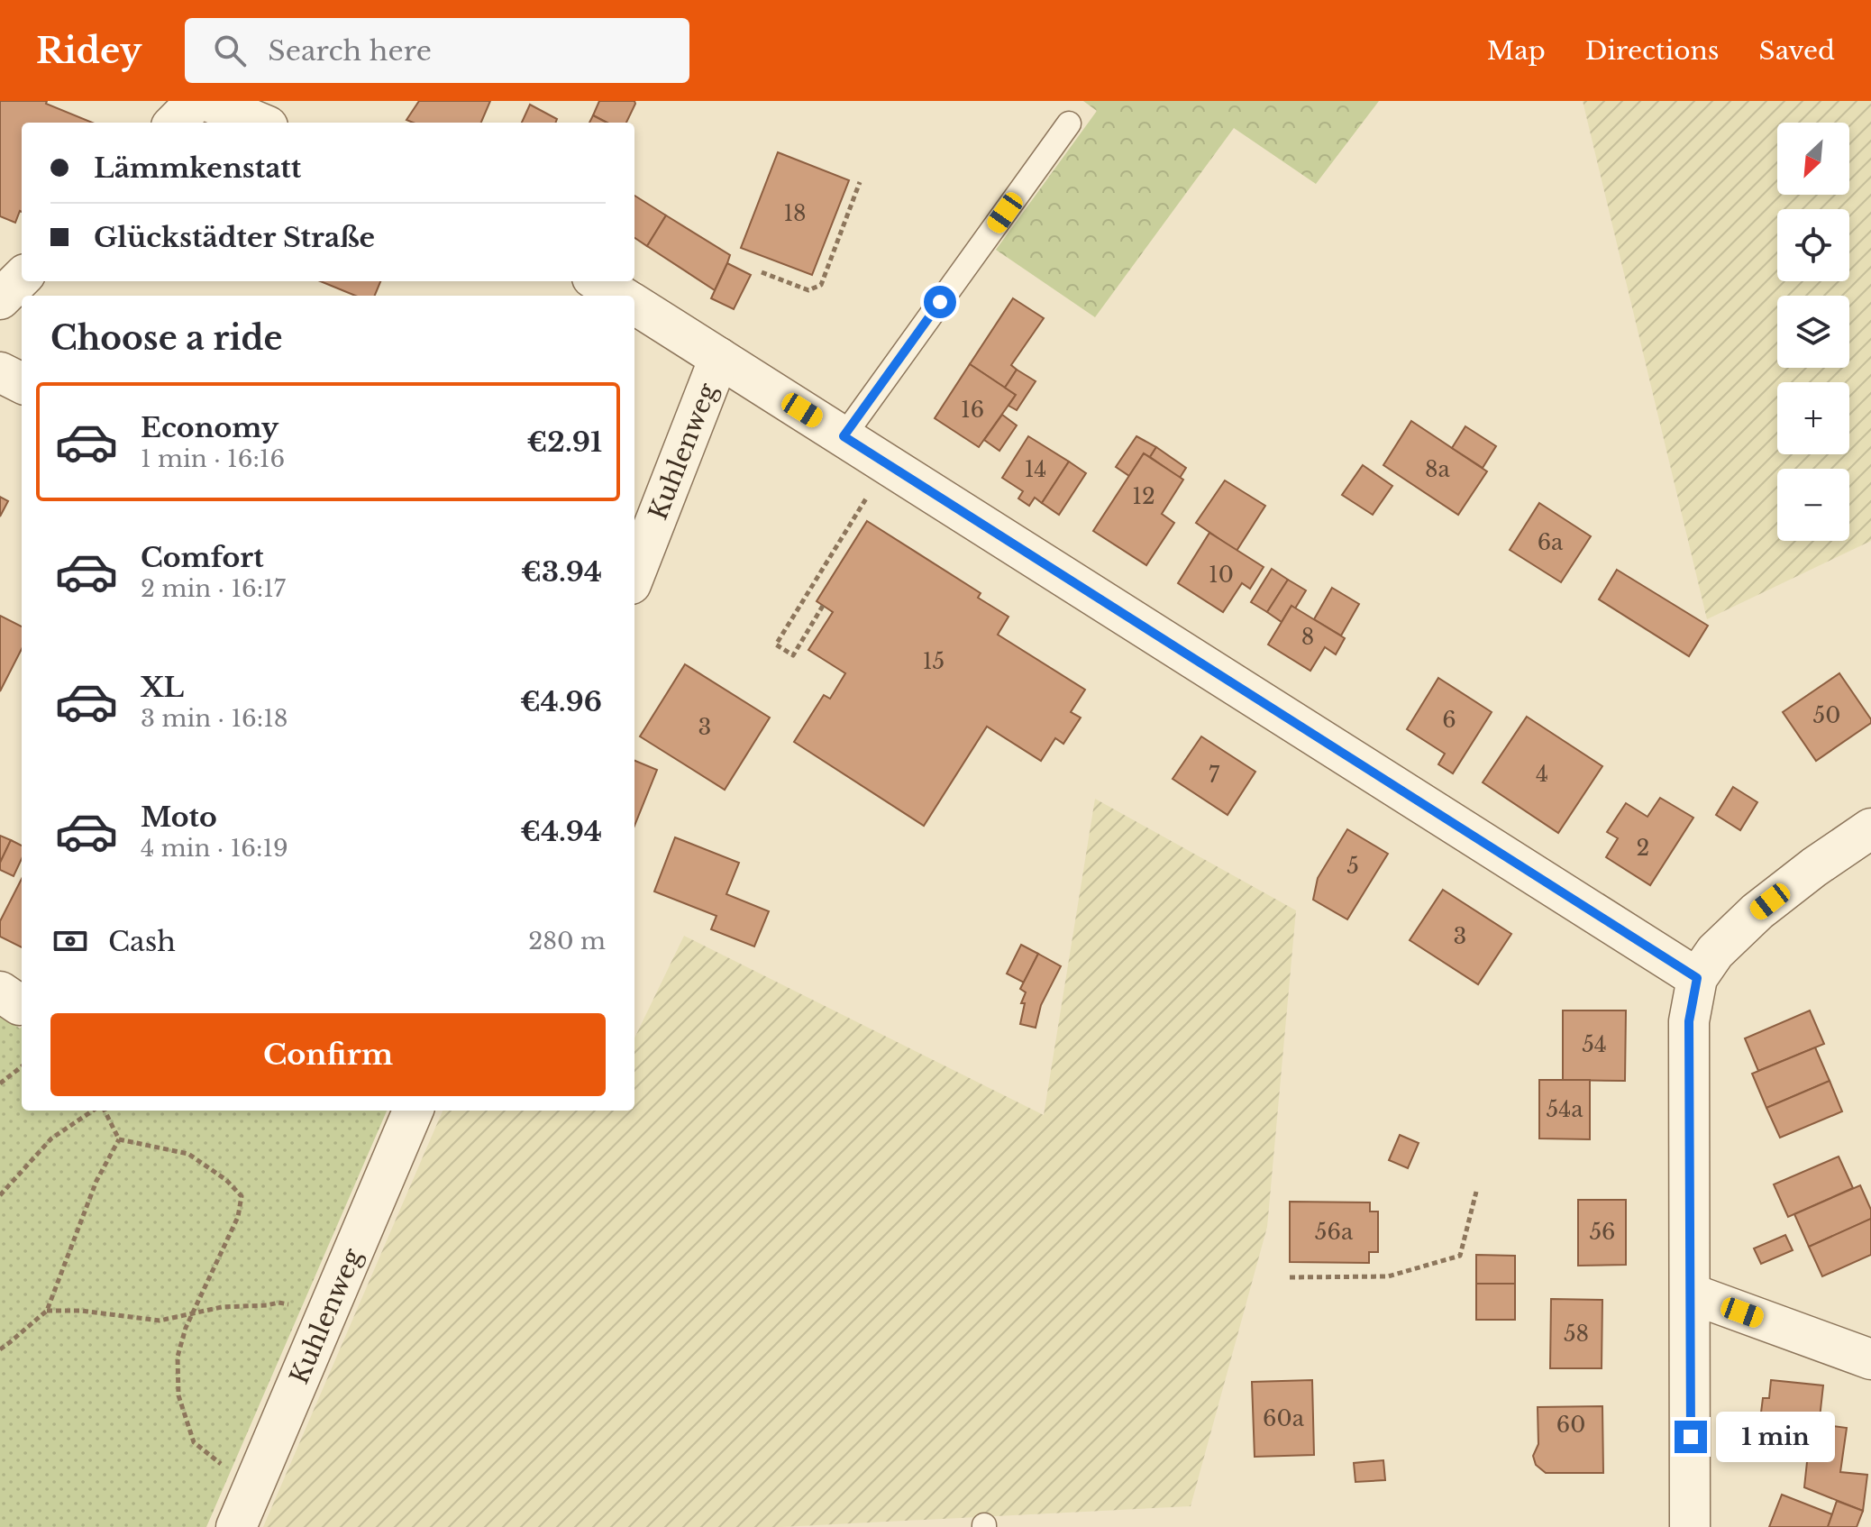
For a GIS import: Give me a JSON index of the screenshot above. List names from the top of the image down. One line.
{"streets":{"street":["Kuhlenweg"]},"house_numbers":["18","16","14","8a","12","6a","10","8","15","50","6","3","4","7","2","5","3","54","54a","56a","56","58","60a","60"],"north":"bottom left","page":{"header":"Ridey","search":"Search here","nav":["Map","Directions","Saved"],"map_buttons":["+","−"],"banner":["Lämmkenstatt","Glückstädter Straße"],"heading":"Choose a ride","list":[{"name":"Economy","note":"1 min · 16:16","value":"€2.91"},{"name":"Comfort","note":"2 min · 16:17","value":"€3.94"},{"name":"XL","note":"3 min · 16:18","value":"€4.96"},{"name":"Moto","note":"4 min · 16:19","value":"€4.94"}],"pay":["Cash","280 m"],"buttons":"Confirm","bubble":"1 min"}}
